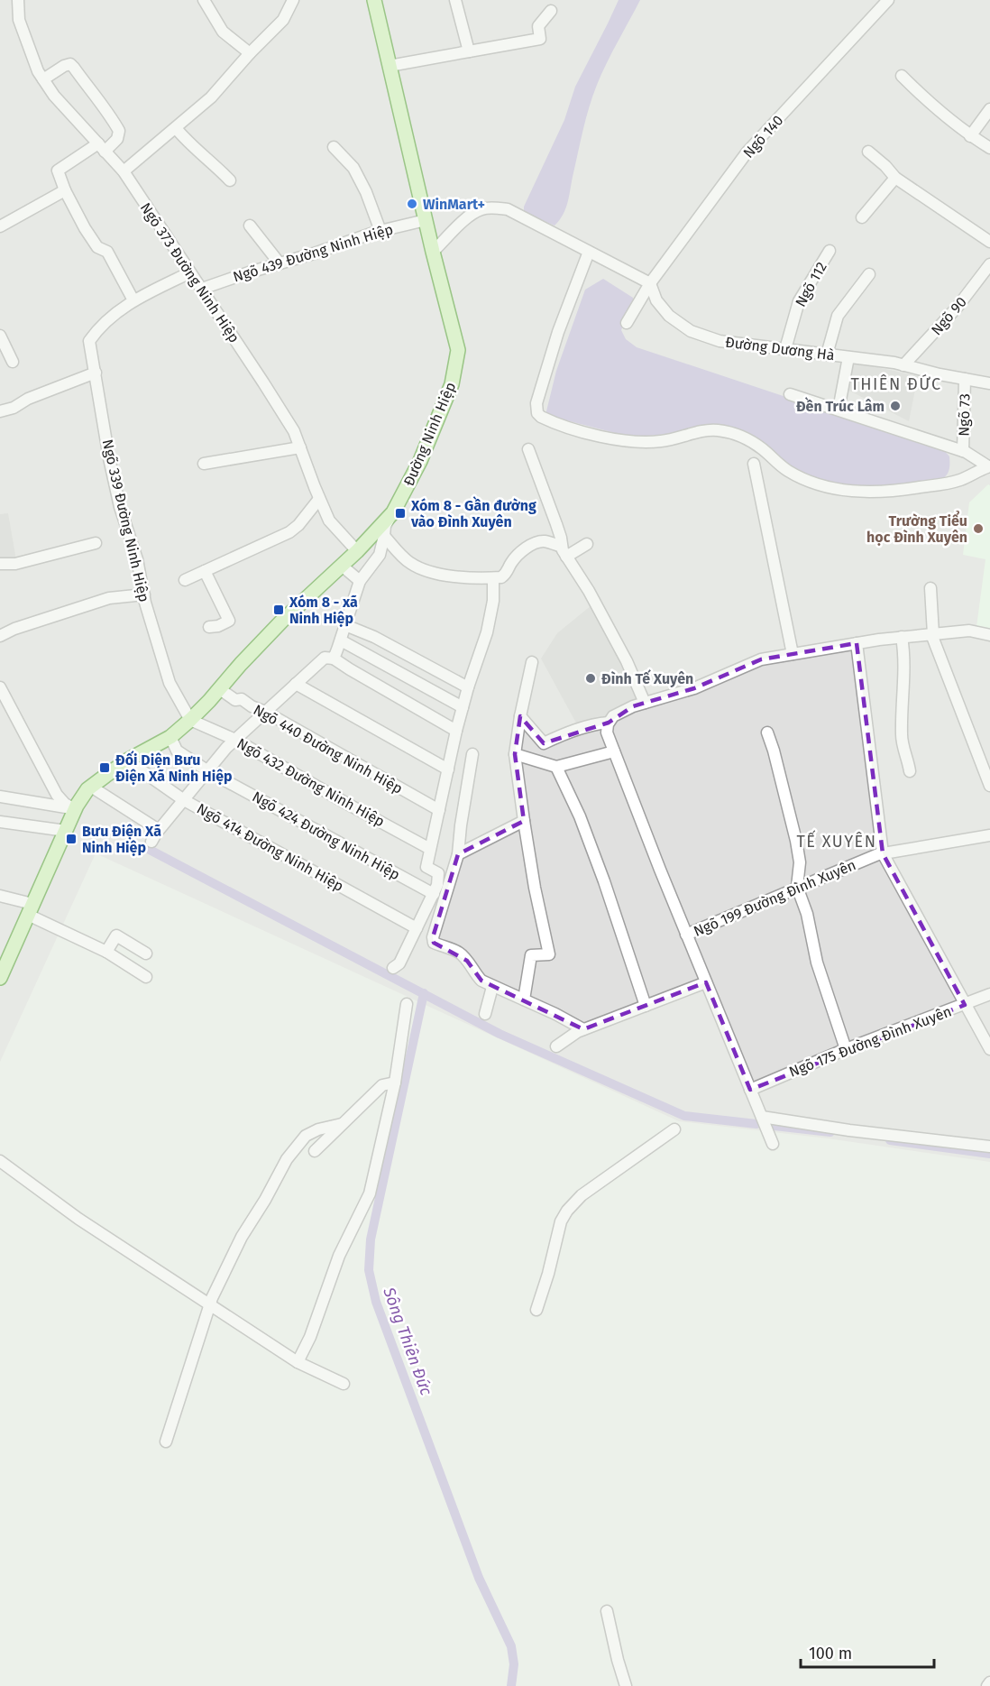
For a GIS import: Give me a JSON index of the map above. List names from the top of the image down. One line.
{"streets":{"main road":["Đường Ninh Hiệp"],"street":["Ngõ 140","Ngõ 439 Đường Ninh Hiệp","Ngõ 373 Đường Ninh Hiệp","Ngõ 112","Ngõ 90","Đường Dương Hà","Ngõ 73","Ngõ 339 Đường Ninh Hiệp","Ngõ 440 Đường Ninh Hiệp","Ngõ 432 Đường Ninh Hiệp","Ngõ 424 Đường Ninh Hiệp","Ngõ 414 Đường Ninh Hiệp","Ngõ 199 Đường Đình Xuyên","Ngõ 175 Đường Đình Xuyên"]},"crossings":[["Ngõ 140","Đường Dương Hà"],["Ngõ 439 Đường Ninh Hiệp","Ngõ 373 Đường Ninh Hiệp"],["Ngõ 439 Đường Ninh Hiệp","Đường Ninh Hiệp"],["Ngõ 373 Đường Ninh Hiệp","Đường Ninh Hiệp"],["Ngõ 373 Đường Ninh Hiệp","Ngõ 339 Đường Ninh Hiệp"],["Ngõ 112","Đường Dương Hà"],["Ngõ 90","Đường Dương Hà"],["Đường Dương Hà","Ngõ 73"],["Đường Ninh Hiệp","Ngõ 339 Đường Ninh Hiệp"],["Đường Ninh Hiệp","Ngõ 440 Đường Ninh Hiệp"],["Đường Ninh Hiệp","Ngõ 432 Đường Ninh Hiệp"],["Đường Ninh Hiệp","Ngõ 424 Đường Ninh Hiệp"],["Đường Ninh Hiệp","Ngõ 414 Đường Ninh Hiệp"],["Ngõ 339 Đường Ninh Hiệp","Ngõ 432 Đường Ninh Hiệp"]],"districts":["THIÊN ĐỨC","TẾ XUYÊN"],"water":["Sông Thiên Đức"],"places":{"other":["WinMart+","Đền Trúc Lâm","Trường Tiểu học Đình Xuyên","Đình Tế Xuyên"],"transit":["Xóm 8 - Gần đường vào Đình Xuyên","Xóm 8 - xã Ninh Hiệp","Đối Diện Bưu Điện Xã Ninh Hiệp","Bưu Điện Xã Ninh Hiệp"]},"scale_bar":"100 m"}
